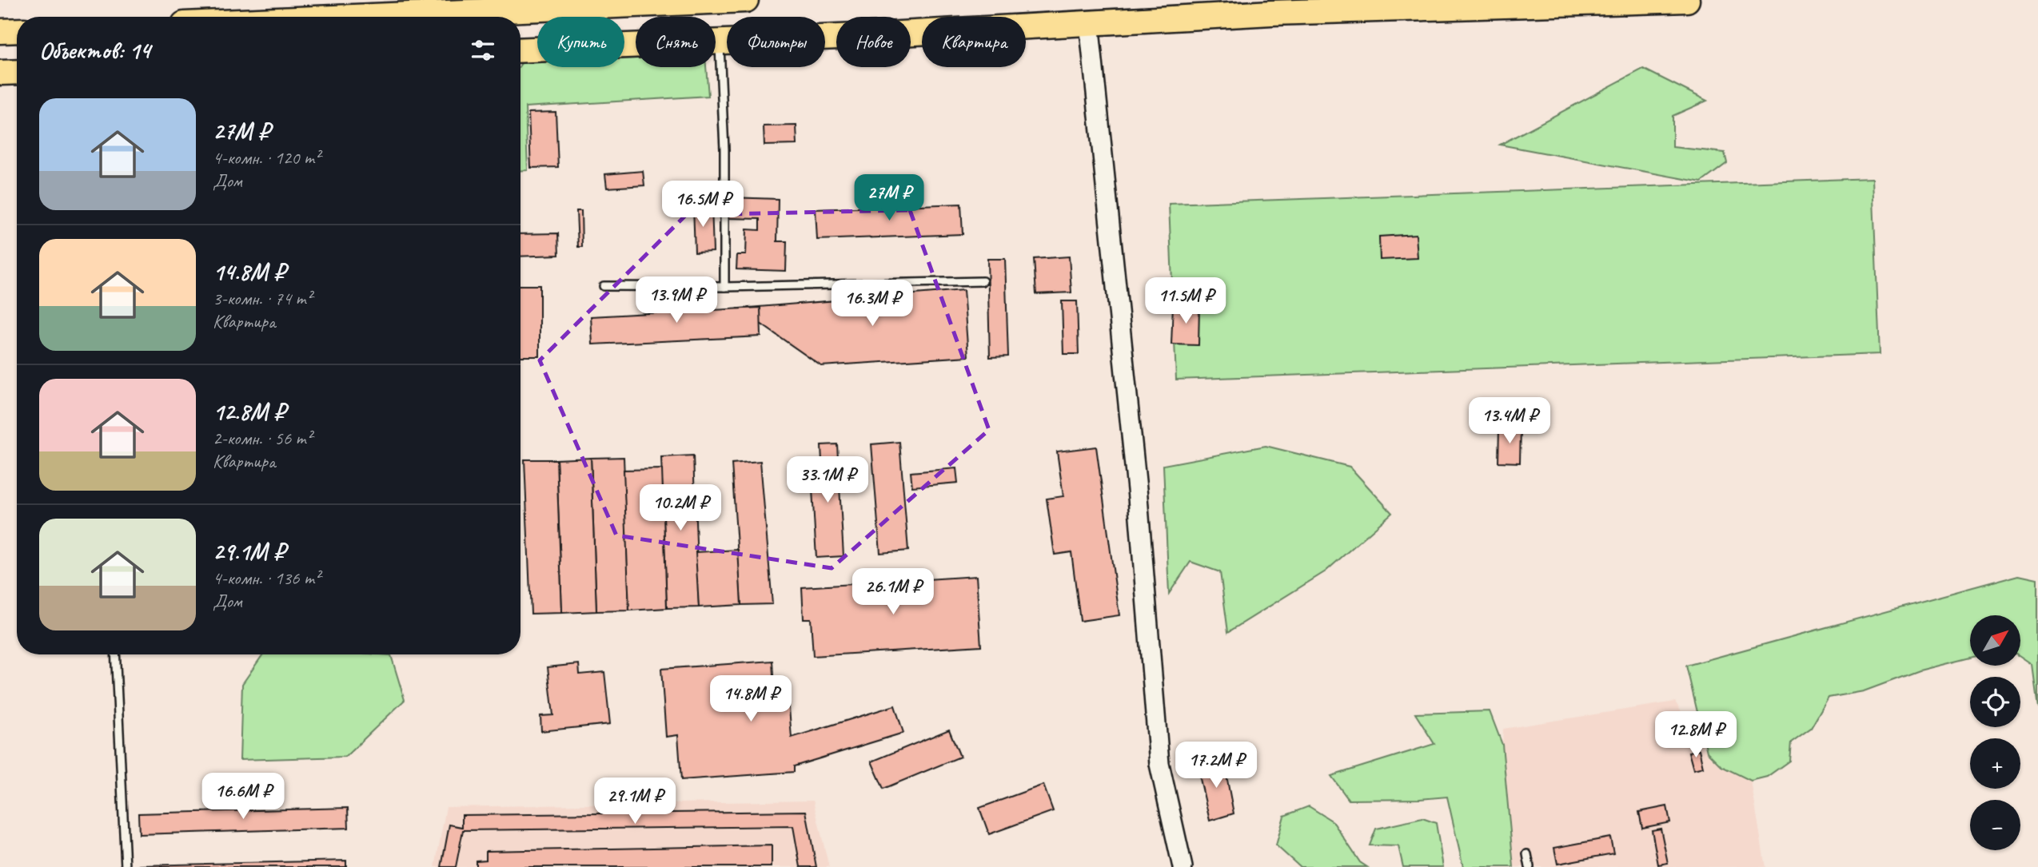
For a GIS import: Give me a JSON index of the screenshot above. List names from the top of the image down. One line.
{"north":"top right","page":{"chip":["Купить","Снять","Фильтры","Новое","Квартира"],"heading":"Объектов: 14","list":[{"name":"27M ₽","note":"4-комн. · 120 m² · Дом"},{"name":"14.8M ₽","note":"3-комн. · 74 m² · Квартира"},{"name":"12.8M ₽","note":"2-комн. · 56 m² · Квартира"},{"name":"29.1M ₽","note":"4-комн. · 136 m² · Дом"}],"price":["27M ₽","16.5M ₽","13.9M ₽","11.5M ₽","16.3M ₽","13.4M ₽","33.1M ₽","10.2M ₽","26.1M ₽","14.8M ₽","12.8M ₽","17.2M ₽","16.6M ₽","29.1M ₽"],"map_buttons":["+","−"]}}
